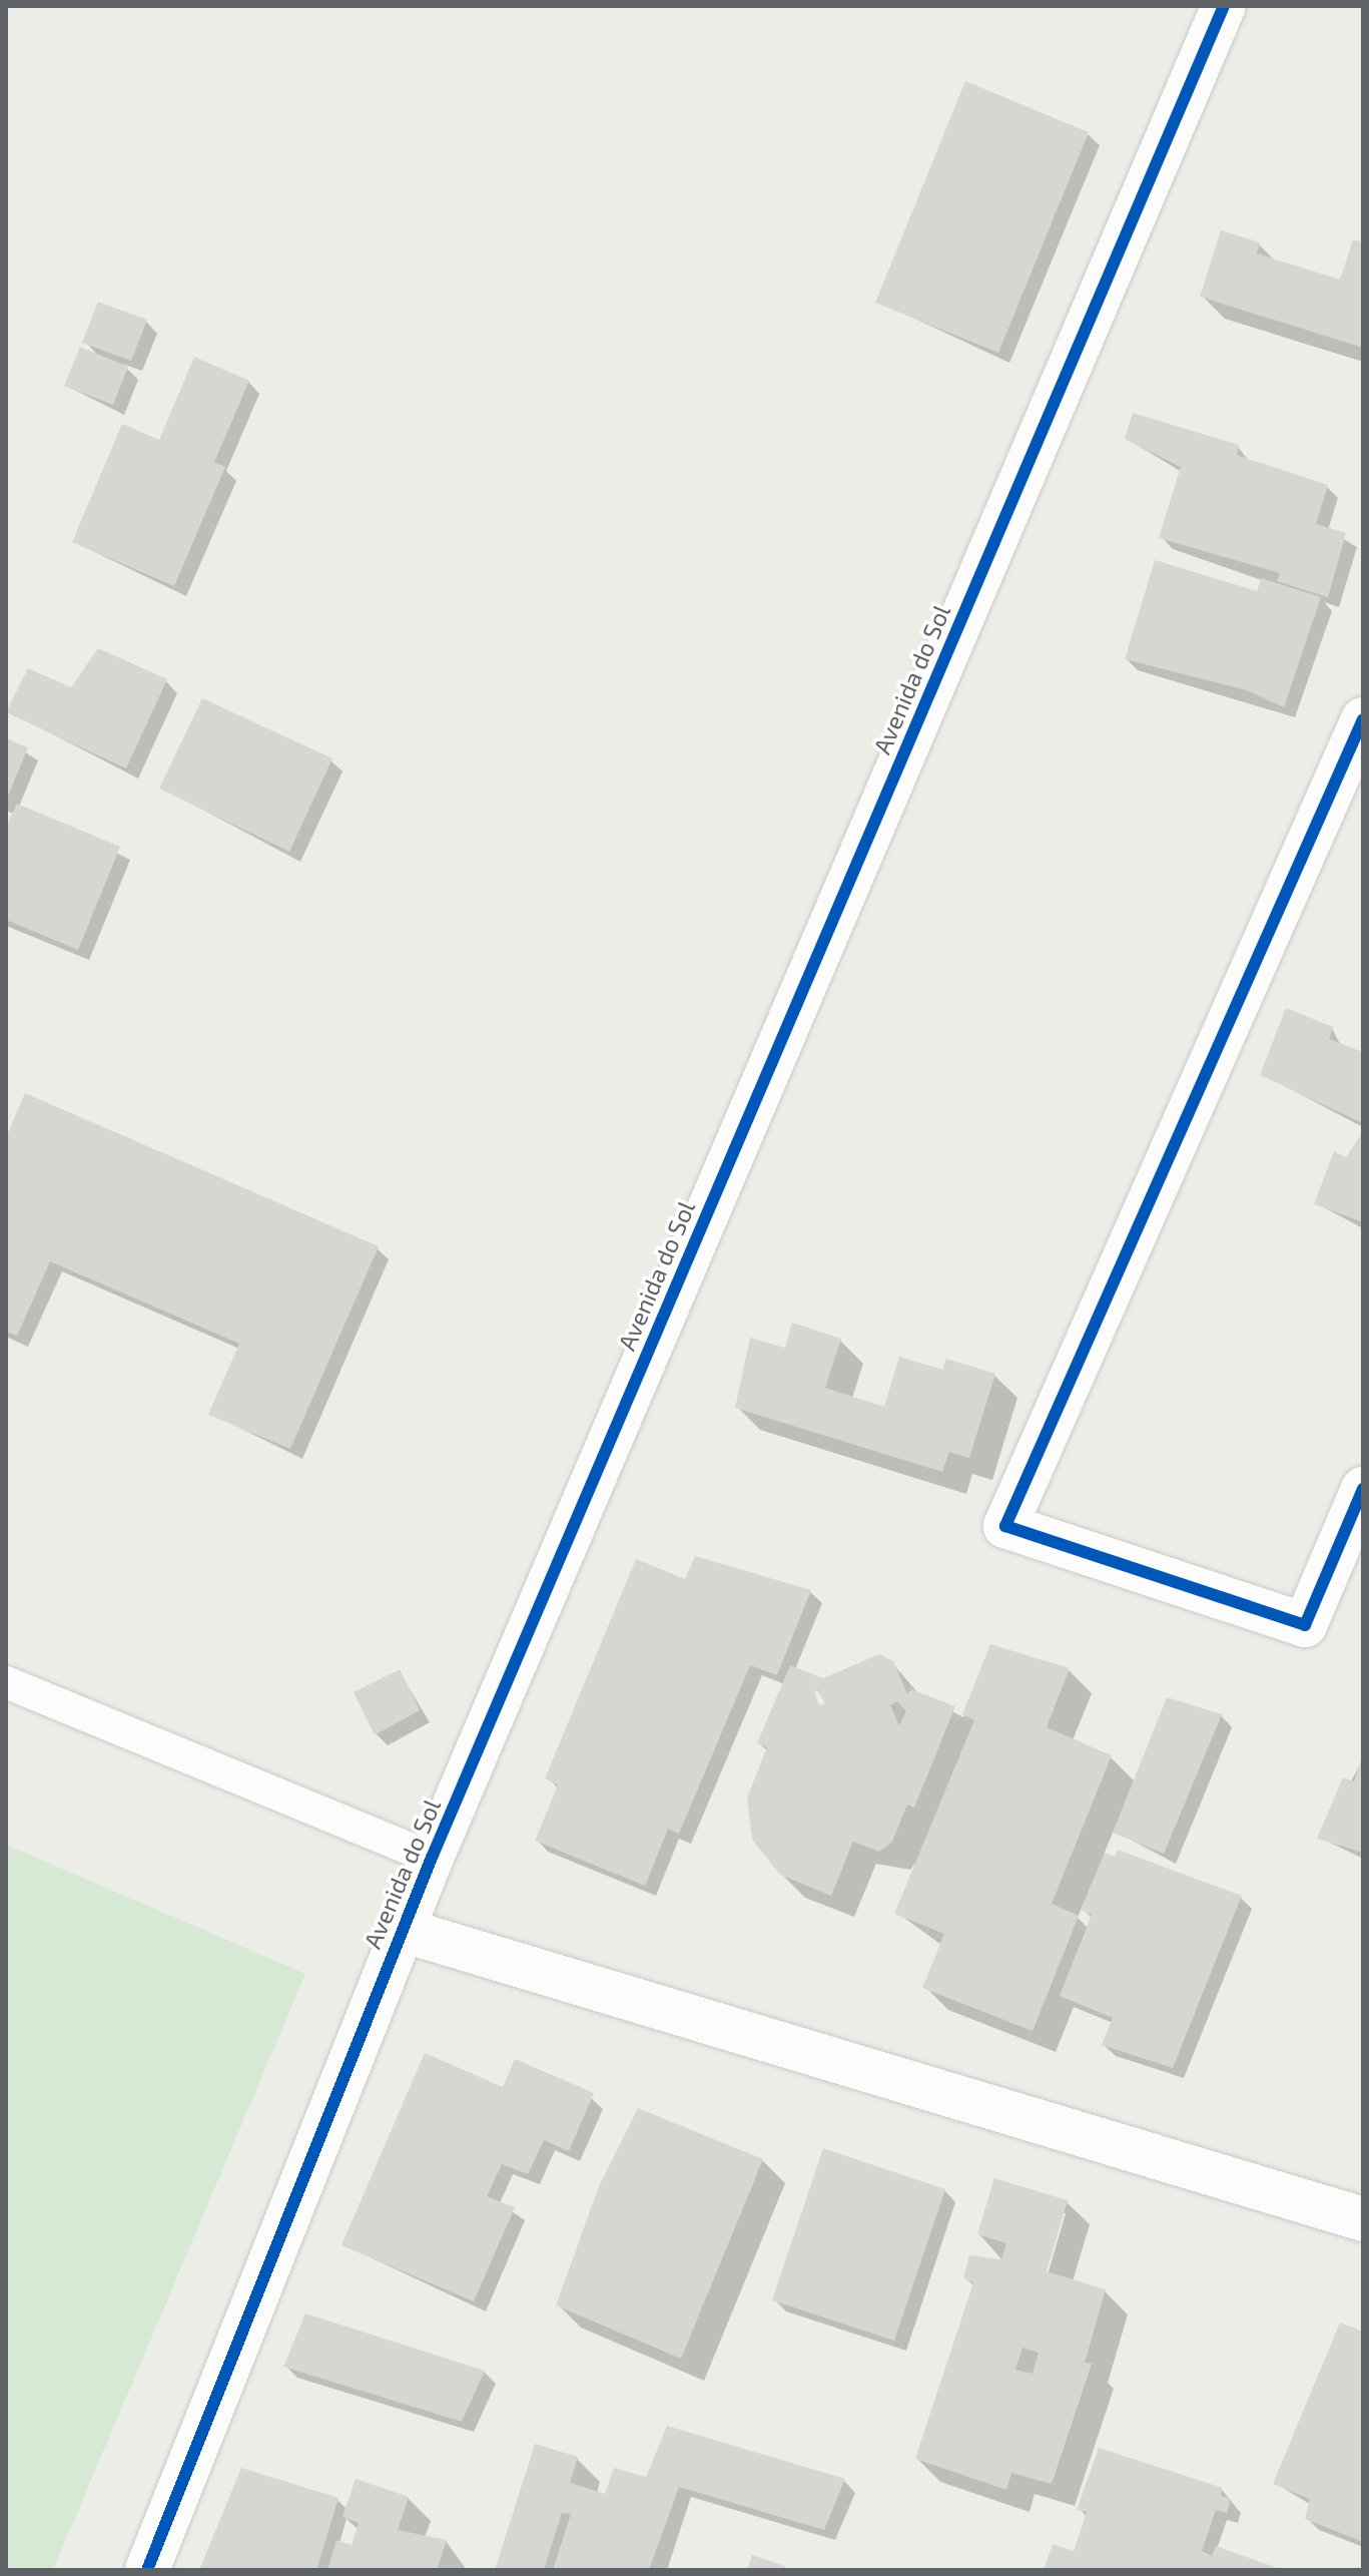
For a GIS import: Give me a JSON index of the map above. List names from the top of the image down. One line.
{"streets":{"street":["Avenida do Sol"]}}
